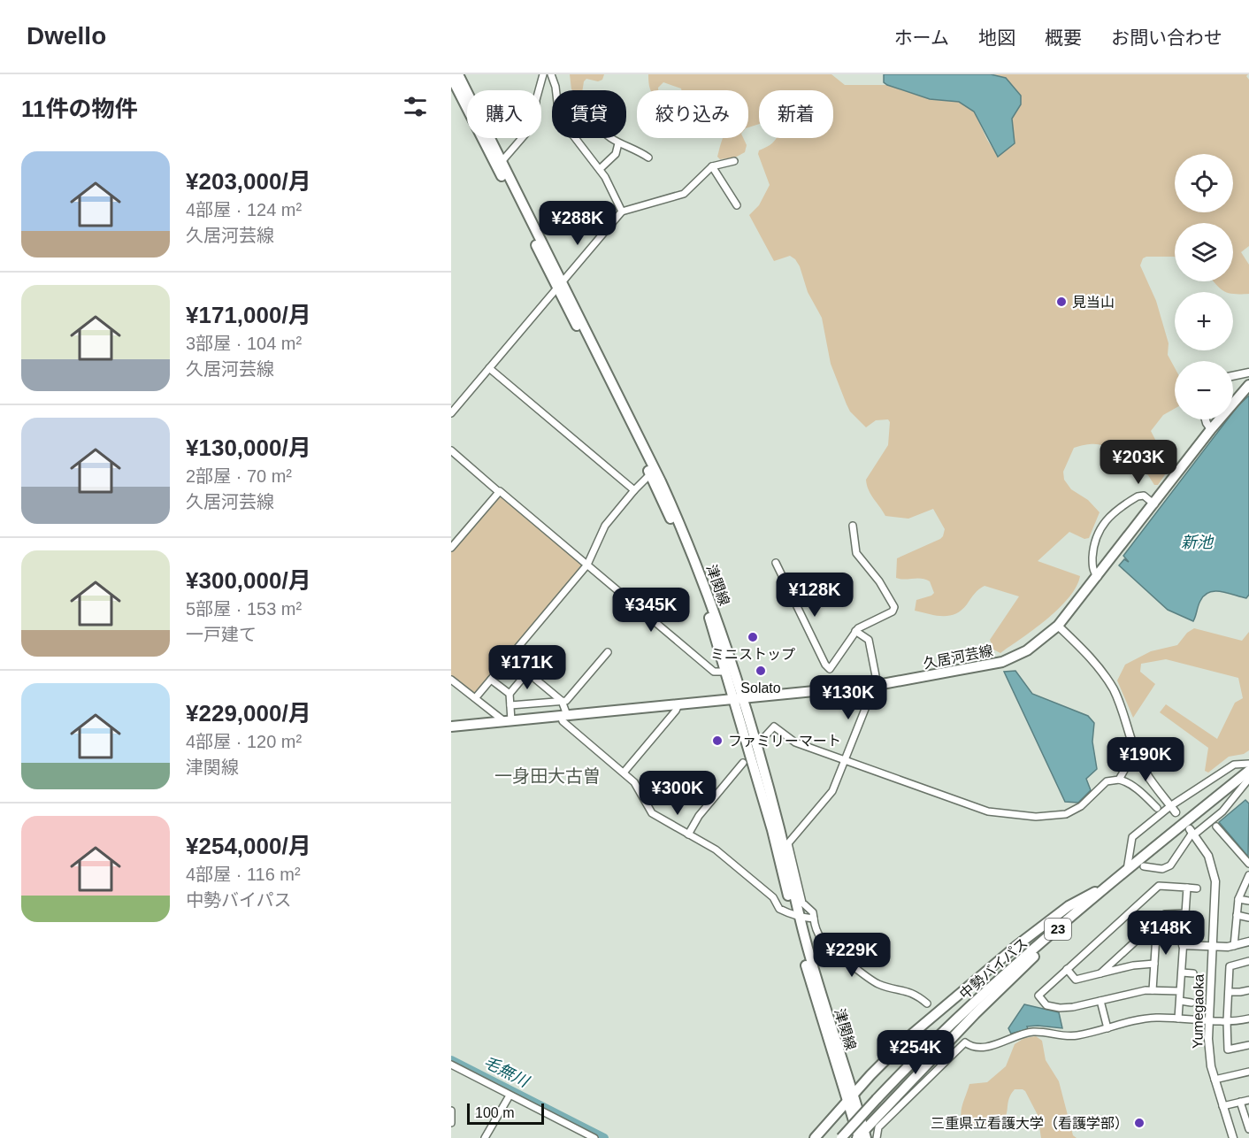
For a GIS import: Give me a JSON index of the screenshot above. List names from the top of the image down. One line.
{"streets":{"main road":["津関線","久居河芸線","23","中勢バイパス"],"street":["Yumegaoka"]},"crossings":[["津関線","久居河芸線"]],"districts":["一身田大古曽"],"water":["新池","毛無川"],"places":["見当山","ミニストップ","Solato","ファミリーマート","三重県立看護大学（看護学部）"],"scale_bar":"100 m","page":{"header":"Dwello","nav":["ホーム","地図","概要","お問い合わせ"],"heading":"11件の物件","chip":["購入","賃貸","絞り込み","新着"],"list":[{"name":"¥203,000/月","note":"4部屋 · 124 m² · 久居河芸線"},{"name":"¥171,000/月","note":"3部屋 · 104 m² · 久居河芸線"},{"name":"¥130,000/月","note":"2部屋 · 70 m² · 久居河芸線"},{"name":"¥300,000/月","note":"5部屋 · 153 m² · 一戸建て"},{"name":"¥229,000/月","note":"4部屋 · 120 m² · 津関線"},{"name":"¥254,000/月","note":"4部屋 · 116 m² · 中勢バイパス"}],"map_buttons":["+","−"],"price":["¥288K","¥203K","¥128K","¥345K","¥171K","¥130K","¥190K","¥300K","¥148K","¥229K","¥254K"],"scale":"100 m"}}
